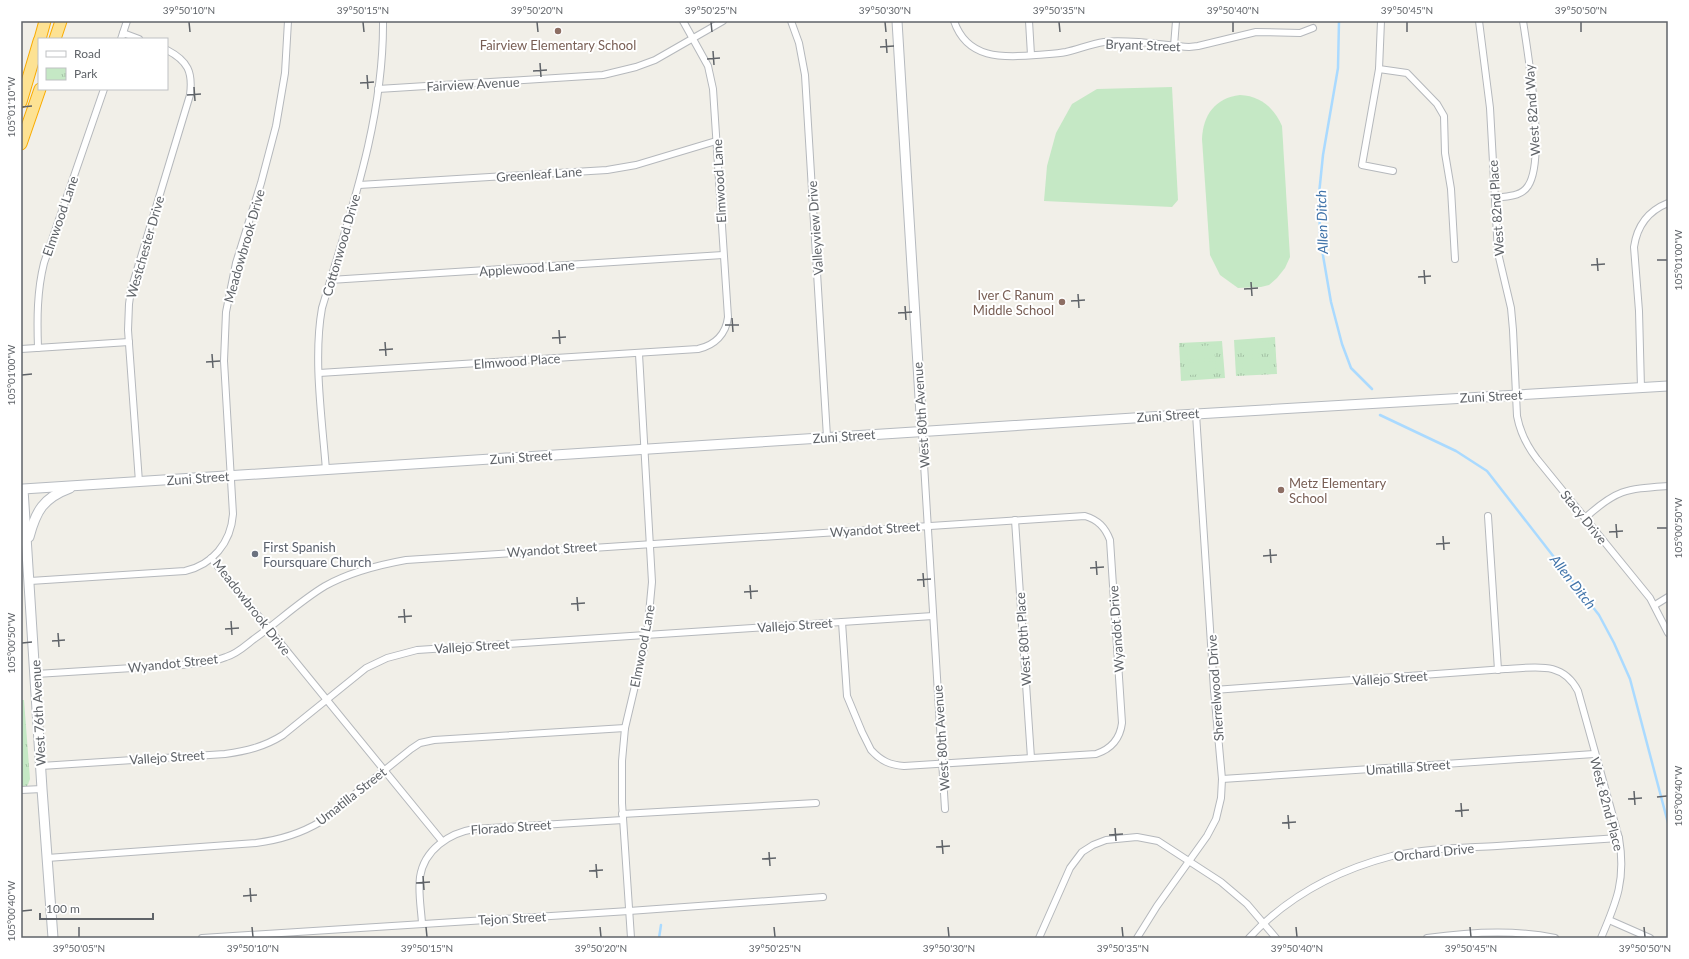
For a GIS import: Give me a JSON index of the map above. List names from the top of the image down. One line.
{"streets":{"street":["Bryant Street","Fairview Avenue","West 82nd Way","Greenleaf Lane","Elmwood Lane","West 82nd Place","Valleyview Drive","Cottonwood Drive","Meadowbrook Drive","Westchester Drive","Applewood Lane","Elmwood Place","Zuni Street","West 80th Avenue","Stacy Drive","Wyandot Street","Vallejo Street","Wyandot Drive","West 80th Place","Sherrelwood Drive","West 76th Avenue","Umatilla Street","Florado Street","Orchard Drive","Tejon Street"]},"crossings":[["Fairview Avenue","Elmwood Lane"],["Fairview Avenue","Cottonwood Drive"],["West 82nd Way","West 82nd Place"],["Greenleaf Lane","Elmwood Lane"],["Greenleaf Lane","Cottonwood Drive"],["Elmwood Lane","Applewood Lane"],["Elmwood Lane","Elmwood Place"],["Elmwood Lane","Zuni Street"],["Elmwood Lane","Wyandot Street"],["Elmwood Lane","Vallejo Street"],["Elmwood Lane","Umatilla Street"],["Elmwood Lane","Florado Street"],["Elmwood Lane","Tejon Street"],["West 82nd Place","Zuni Street"],["West 82nd Place","Stacy Drive"],["West 82nd Place","Vallejo Street"],["West 82nd Place","Umatilla Street"],["West 82nd Place","Orchard Drive"],["Valleyview Drive","Zuni Street"],["Cottonwood Drive","Applewood Lane"],["Cottonwood Drive","Elmwood Place"],["Cottonwood Drive","Zuni Street"],["Meadowbrook Drive","Zuni Street"],["Meadowbrook Drive","Wyandot Street"],["Meadowbrook Drive","Vallejo Street"],["Meadowbrook Drive","Umatilla Street"],["Meadowbrook Drive","Florado Street"],["Westchester Drive","Zuni Street"],["Zuni Street","West 80th Avenue"],["Zuni Street","Stacy Drive"],["Zuni Street","Sherrelwood Drive"],["Zuni Street","West 76th Avenue"],["West 80th Avenue","Wyandot Street"],["West 80th Avenue","Vallejo Street"],["Wyandot Street","Wyandot Drive"],["Wyandot Street","West 80th Place"],["Wyandot Street","West 76th Avenue"],["Vallejo Street","Sherrelwood Drive"],["Vallejo Street","West 76th Avenue"],["Wyandot Drive","West 80th Place"],["Sherrelwood Drive","Umatilla Street"],["West 76th Avenue","Umatilla Street"],["Florado Street","Tejon Street"]],"water":["Allen Ditch"],"places":["Fairview Elementary School","Iver C Ranum Middle School","Metz Elementary School","First Spanish Foursquare Church"],"legend":["Road","Park"],"scale_bar":"100 m","coordinates":["39°50'10\"N","39°50'15\"N","39°50'20\"N","39°50'25\"N","39°50'30\"N","39°50'35\"N","39°50'40\"N","39°50'45\"N","39°50'50\"N","105°01'10\"W","105°01'00\"W","105°00'50\"W","105°00'40\"W","39°50'05\"N"]}
